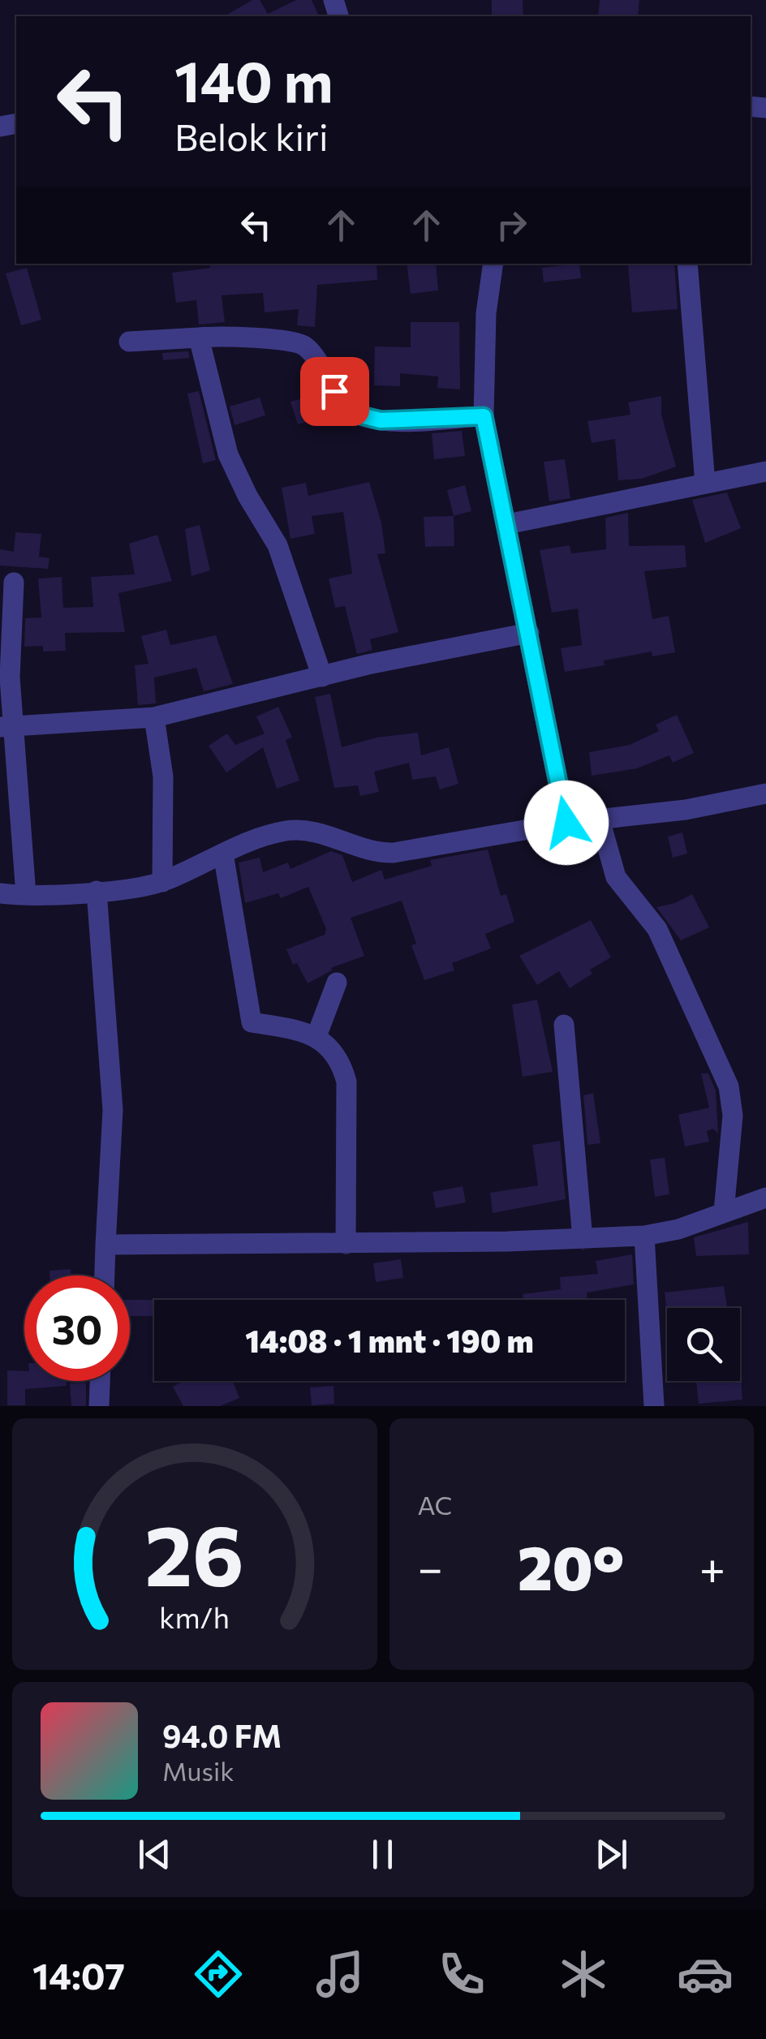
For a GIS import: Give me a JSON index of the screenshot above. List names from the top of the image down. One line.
{"page":{"turn":["140 m","Belok kiri"],"limit":"30","trip":"14:08 · 1 mnt · 190 m","tile":"AC","heat":["−","20°","+"],"song":["94.0 FM","Musik"],"tabs":"14:07","gauge":["26","km/h"]}}
